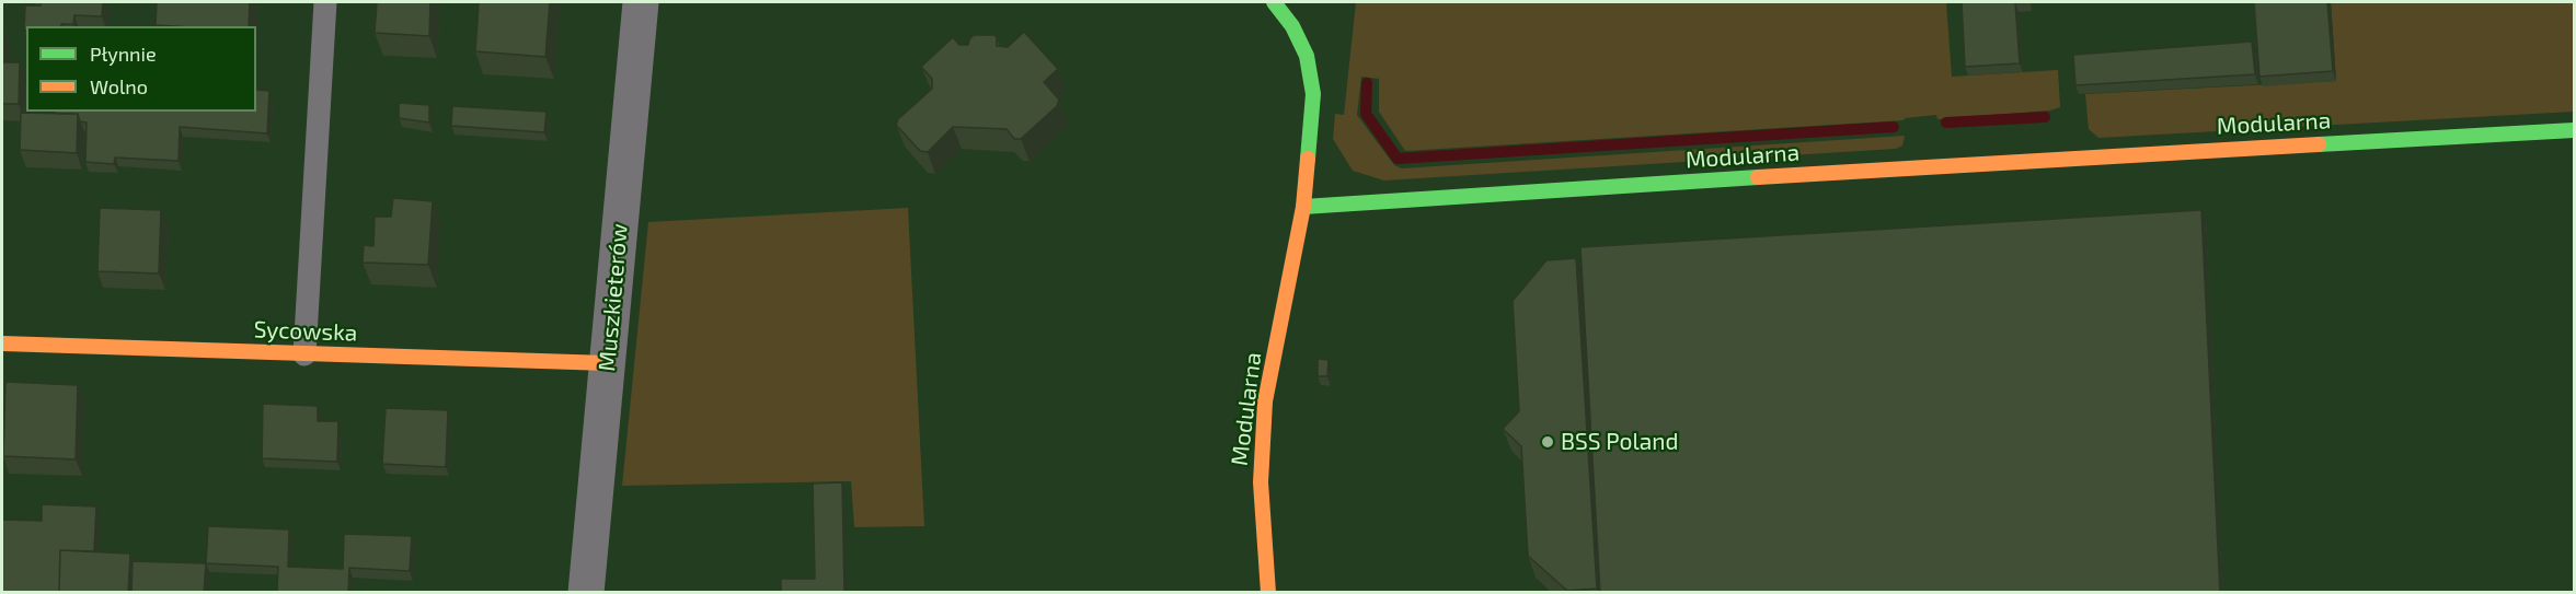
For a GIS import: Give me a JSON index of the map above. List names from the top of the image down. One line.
{"streets":{"street":["Modularna","Muszkieterów","Sycowska"]},"crossings":[["Muszkieterów","Sycowska"]],"places":["BSS Poland"],"legend":["Płynnie","Wolno"]}
